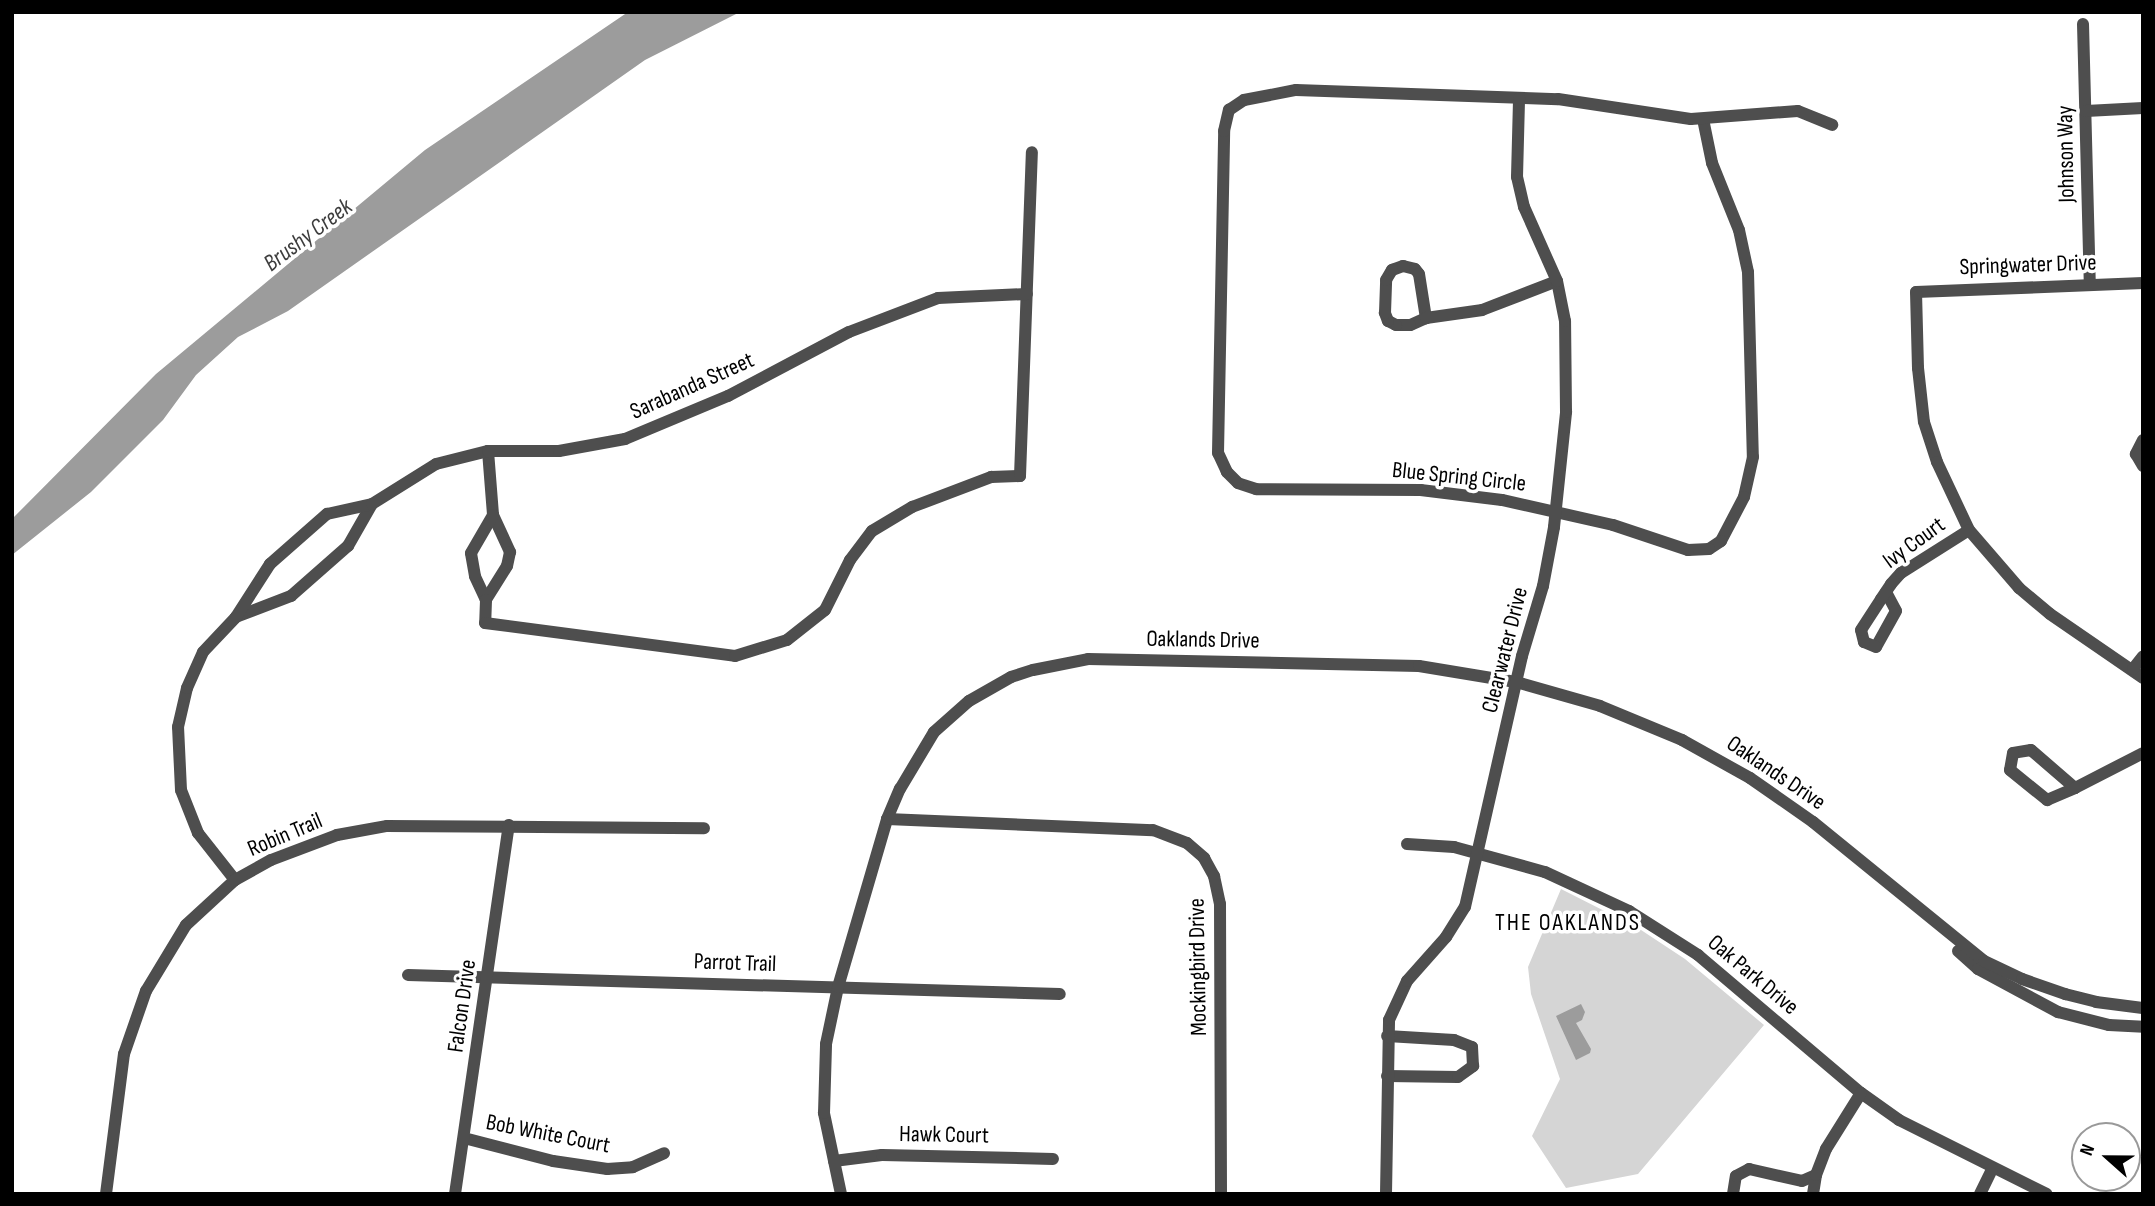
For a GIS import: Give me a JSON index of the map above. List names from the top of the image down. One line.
{"streets":{"street":["Johnson Way","Springwater Drive","Sarabanda Street","Blue Spring Circle","Ivy Court","Oaklands Drive","Clearwater Drive","Robin Trail","Parrot Trail","Mockingbird Drive","Oak Park Drive","Falcon Drive","Bob White Court","Hawk Court"]},"crossings":[["Johnson Way","Springwater Drive"],["Springwater Drive","Ivy Court"],["Sarabanda Street","Robin Trail"],["Blue Spring Circle","Clearwater Drive"],["Oaklands Drive","Clearwater Drive"],["Oaklands Drive","Parrot Trail"],["Oaklands Drive","Mockingbird Drive"],["Oaklands Drive","Hawk Court"],["Clearwater Drive","Oak Park Drive"],["Robin Trail","Falcon Drive"],["Parrot Trail","Falcon Drive"],["Falcon Drive","Bob White Court"]],"districts":["THE OAKLANDS"],"water":["Brushy Creek"],"north":"left"}
